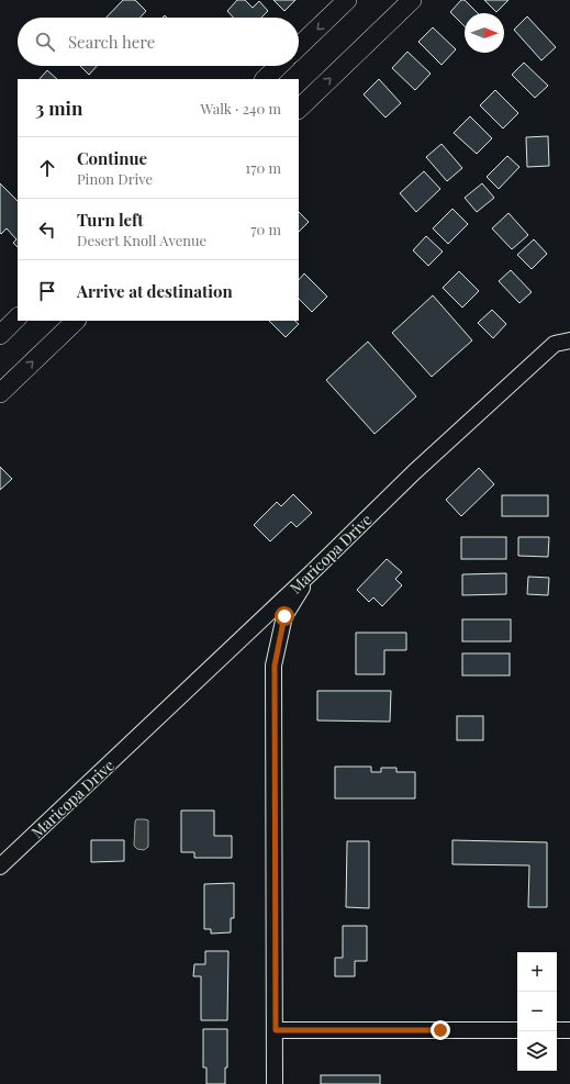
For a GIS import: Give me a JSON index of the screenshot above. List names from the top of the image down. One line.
{"streets":{"street":["Maricopa Drive"]},"north":"right","page":{"search":"Search here","heading":["3 min","Walk · 240 m"],"list":[["Continue","Pinon Drive","170 m"],["Turn left","Desert Knoll Avenue","70 m"],"Arrive at destination"],"map_buttons":["+","−"]}}
